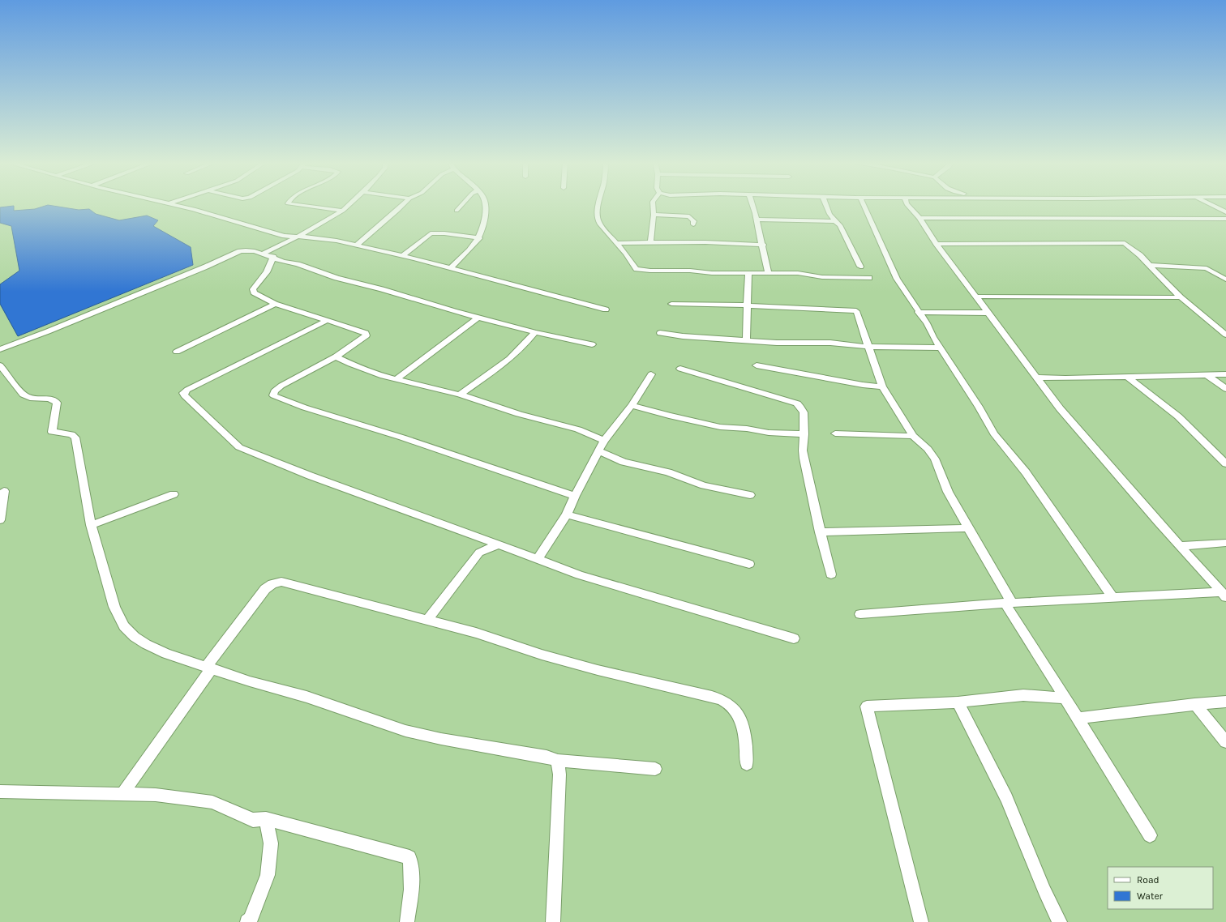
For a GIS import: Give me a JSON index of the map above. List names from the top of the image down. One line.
{"legend":["Road","Water"]}
